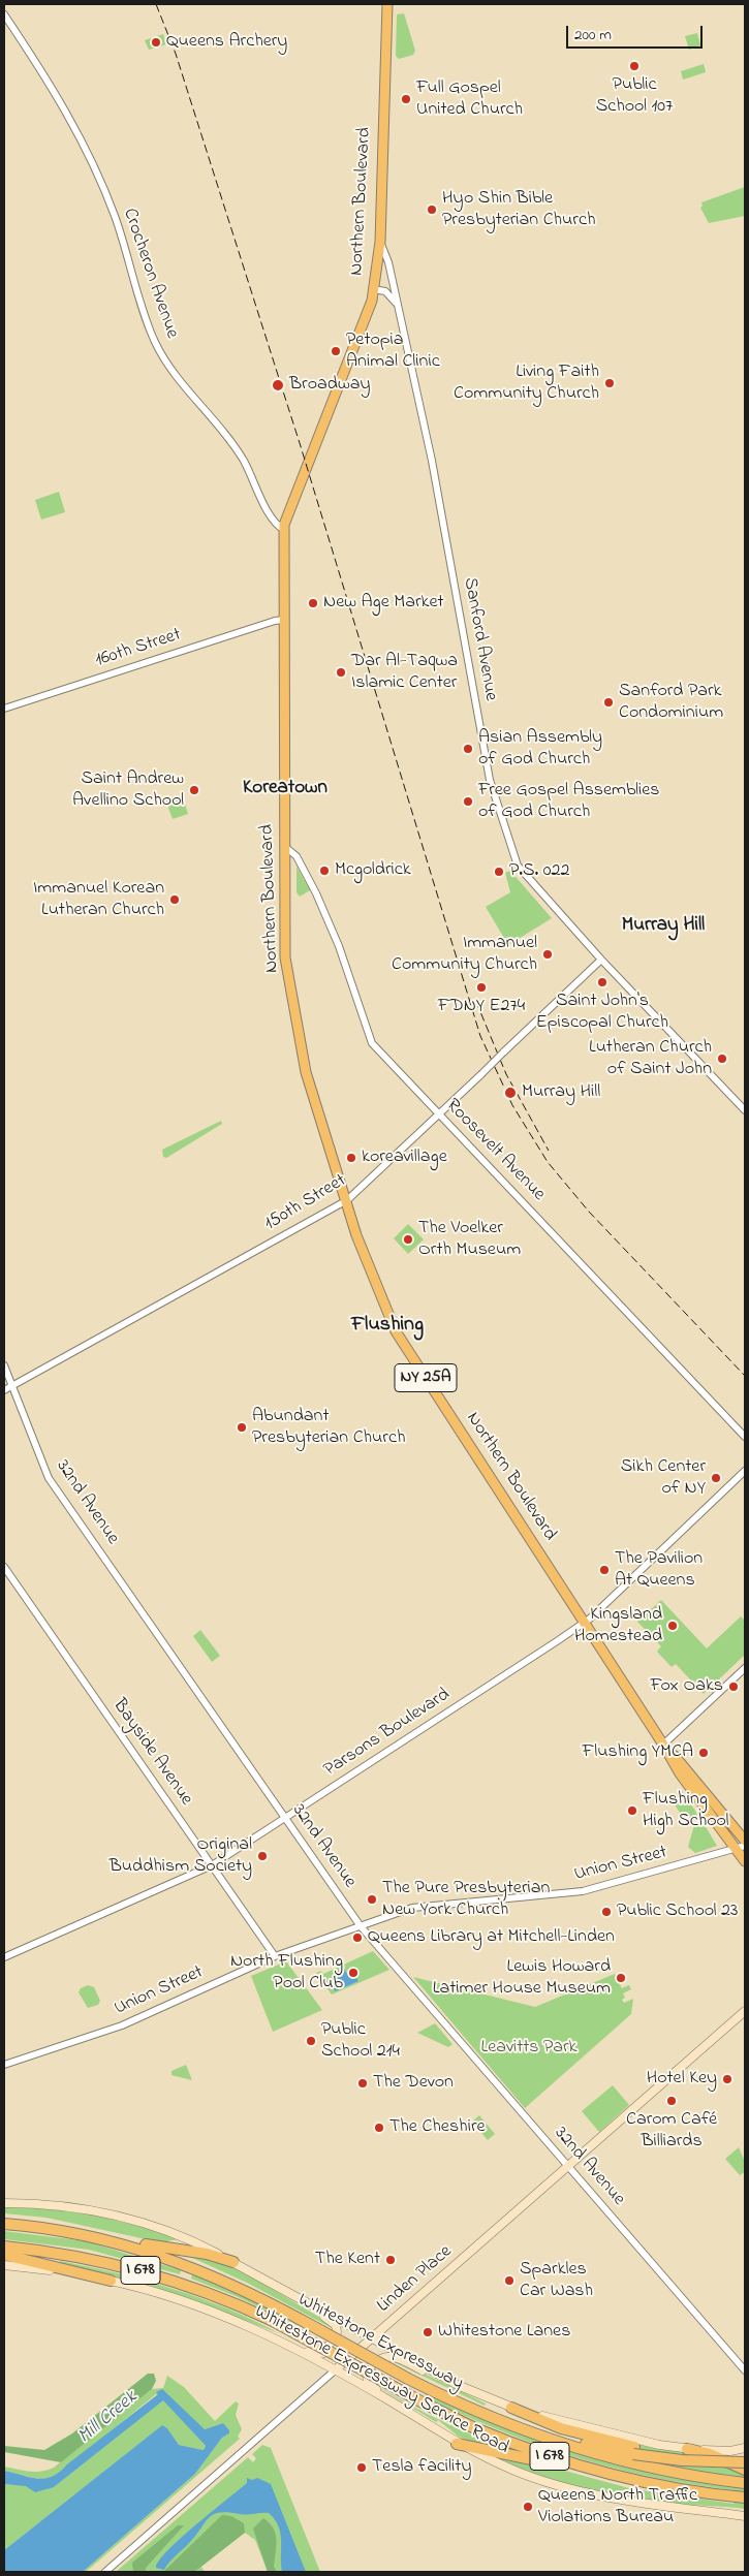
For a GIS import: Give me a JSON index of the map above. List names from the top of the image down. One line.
{"streets":{"highway":["I 678","Whitestone Expressway"],"main road":["Northern Boulevard","NY 25A","Linden Place","Whitestone Expressway Service Road"],"street":["Crocheron Avenue","Sanford Avenue","160th Street","Roosevelt Avenue","150th Street","32nd Avenue","Parsons Boulevard","Bayside Avenue","Union Street"]},"crossings":[["Northern Boulevard","Crocheron Avenue"],["Northern Boulevard","Sanford Avenue"],["Northern Boulevard","160th Street"],["Northern Boulevard","Roosevelt Avenue"],["Northern Boulevard","150th Street"],["Northern Boulevard","Parsons Boulevard"],["Northern Boulevard","Union Street"],["Sanford Avenue","150th Street"],["Roosevelt Avenue","150th Street"],["150th Street","32nd Avenue"],["32nd Avenue","Parsons Boulevard"],["32nd Avenue","Union Street"],["32nd Avenue","Linden Place"],["Parsons Boulevard","Bayside Avenue"],["Bayside Avenue","Union Street"],["Linden Place","Whitestone Expressway Service Road"]],"districts":["Koreatown","Murray Hill","Flushing"],"water":["Mill Creek"],"parks":["Leavitts Park"],"places":["Queens Archery","Public School 107","Full Gospel United Church","Hyo Shin Bible Presbyterian Church","Petopia Animal Clinic","Living Faith Community Church","Broadway","New Age Market","Dar Al-Taqwa Islamic Center","Sanford Park Condominium","Asian Assembly of God Church","Saint Andrew Avellino School","Free Gospel Assemblies of God Church","Mcgoldrick","P.S. 022","Immanuel Korean Lutheran Church","Immanuel Community Church","Saint John's Episcopal Church","FDNY E274","Lutheran Church of Saint John","Murray Hill","koreavillage","The Voelker Orth Museum","Abundant Presbyterian Church","Sikh Center of NY","The Pavilion At Queens","Kingsland Homestead","Fox Oaks","Flushing YMCA","Flushing High School","Original Buddhism Society","The Pure Presbyterian New York Church","Public School 23","Queens Library at Mitchell-Linden","North Flushing Pool Club","Lewis Howard Latimer House Museum","Public School 214","Hotel Key","The Devon","Carom Café Billiards","The Cheshire","The Kent","Sparkles Car Wash","Whitestone Lanes","Tesla facility","Queens North Traffic Violations Bureau"],"scale_bar":"200 m"}
